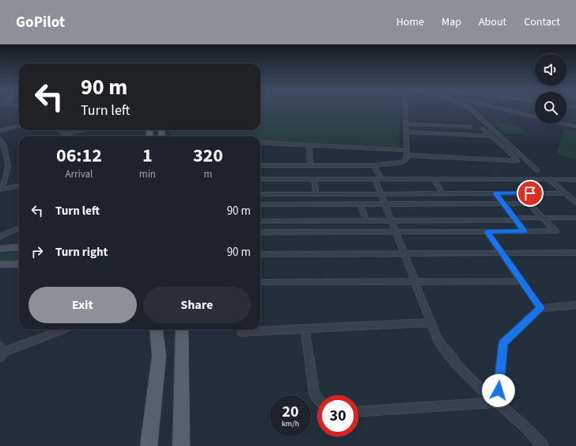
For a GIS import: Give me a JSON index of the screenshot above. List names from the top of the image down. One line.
{"page":{"header":"GoPilot","nav":["Home","Map","About","Contact"],"turn":["90 m","Turn left"],"eta":["06:12","Arrival","1","min","320","m"],"list":[{"name":"Turn left","value":"90 m"},{"name":"Turn right","value":"90 m"}],"buttons":["Exit","Share"],"speed":"20 km/h","limit":"30"}}
